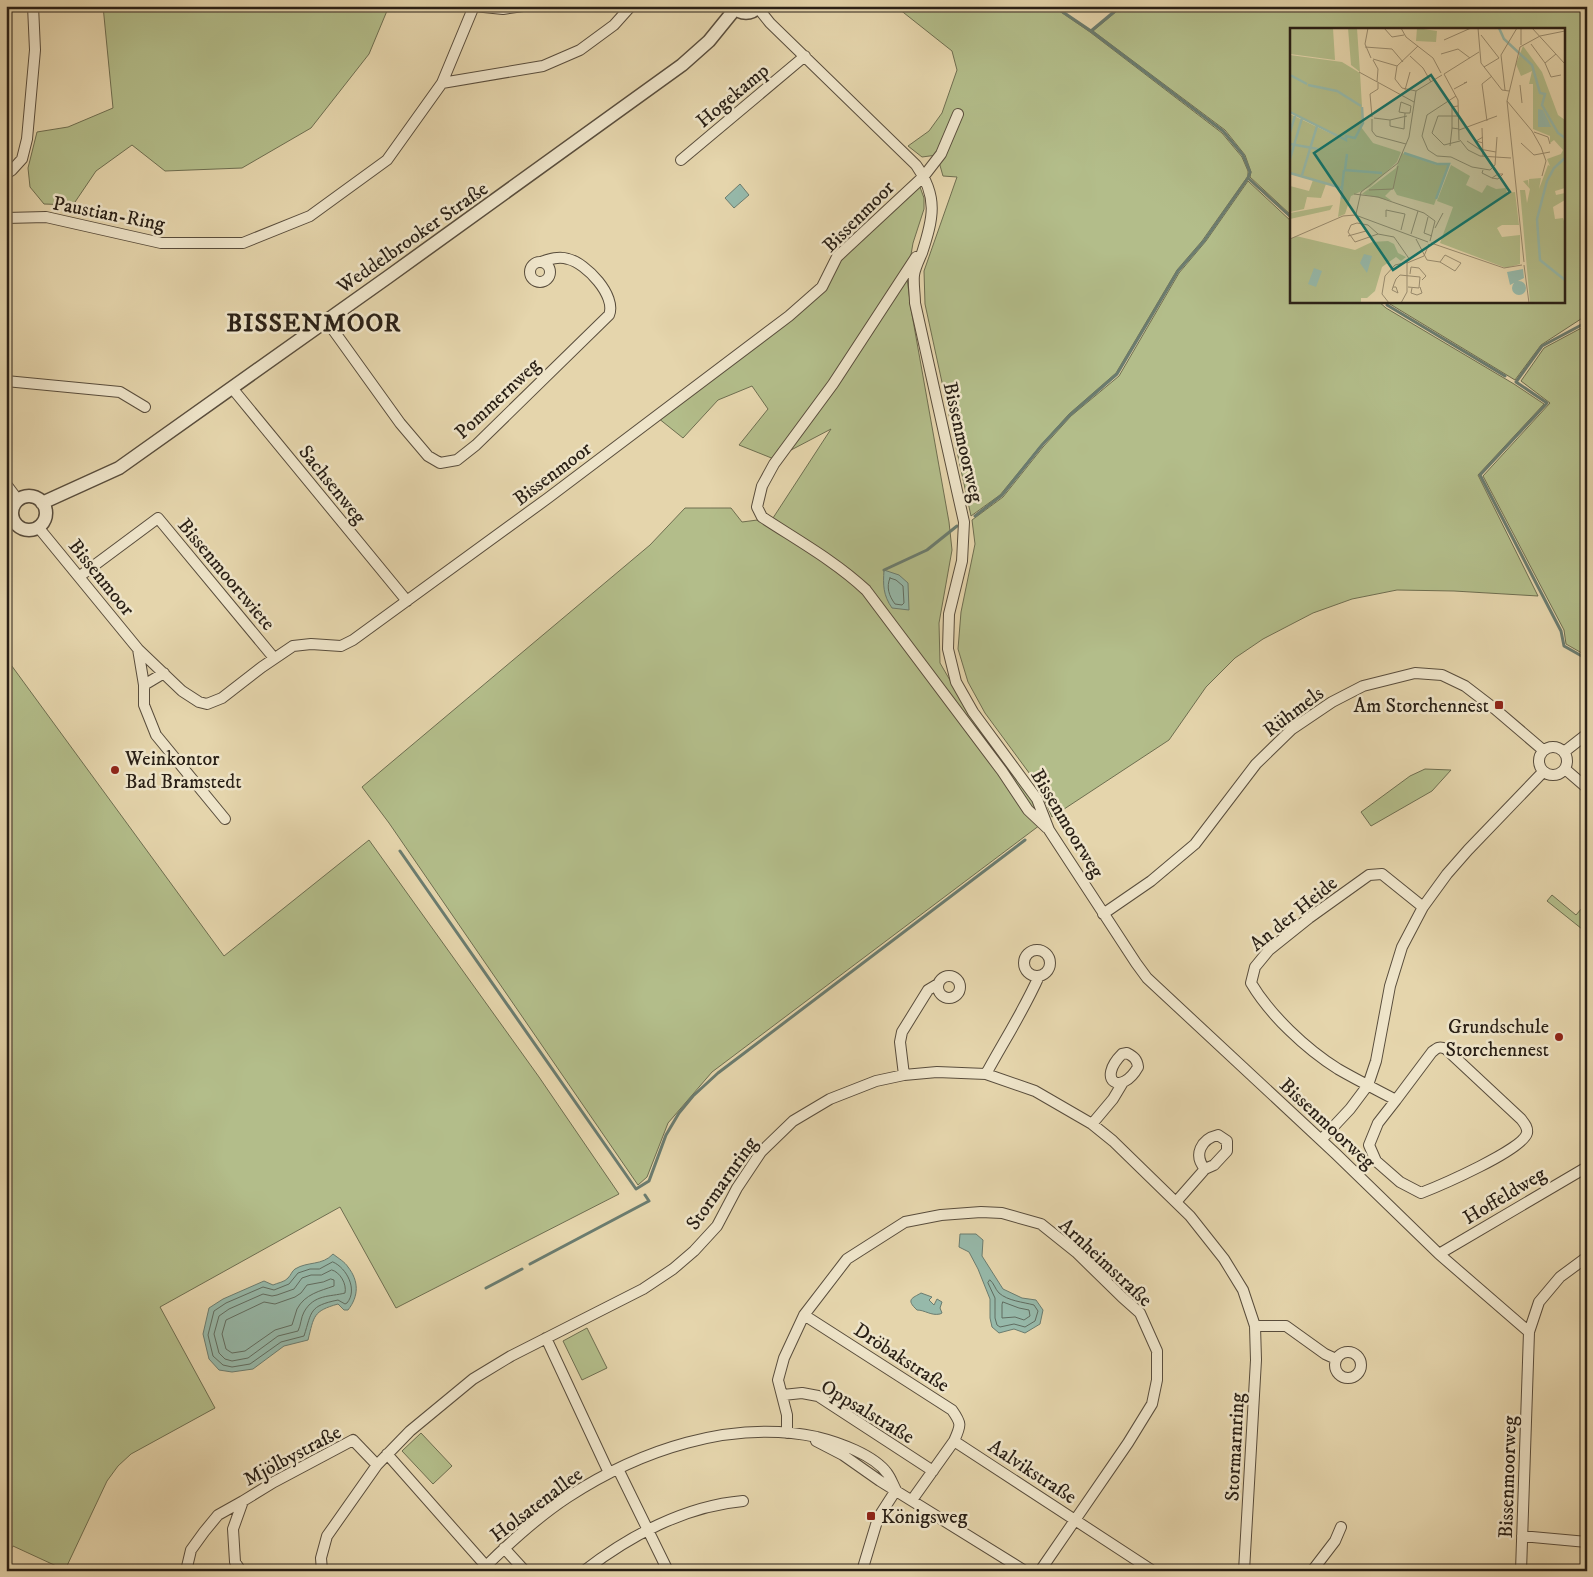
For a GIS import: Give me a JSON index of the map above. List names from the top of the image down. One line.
{"streets":{"street":["Hogekamp","Paustian-Ring","Bissenmoor","Weddelbrooker Straße","Pommernweg","Bissenmoorweg","Sachsenweg","Bissenmoortwiete","Rühmels","An der Heide","Stormarnring","Hoffeldweg","Arnheimstraße","Dröbakstraße","Oppsalstraße","Mjölbystraße","Aalvikstraße","Holsatenallee"]},"crossings":[["Hogekamp","Bissenmoorweg"],["Bissenmoor","Weddelbrooker Straße"],["Bissenmoor","Bissenmoorweg"],["Bissenmoor","Sachsenweg"],["Bissenmoor","Bissenmoortwiete"],["Weddelbrooker Straße","Pommernweg"],["Weddelbrooker Straße","Bissenmoorweg"],["Weddelbrooker Straße","Sachsenweg"],["Bissenmoorweg","Rühmels"],["Bissenmoorweg","Hoffeldweg"],["Stormarnring","Mjölbystraße"],["Stormarnring","Holsatenallee"],["Arnheimstraße","Dröbakstraße"],["Arnheimstraße","Oppsalstraße"],["Arnheimstraße","Aalvikstraße"],["Arnheimstraße","Holsatenallee"],["Dröbakstraße","Aalvikstraße"]],"districts":["BISSENMOOR"],"places":{"transit":["Am Storchennest","Königsweg"],"other":["Weinkontor Bad Bramstedt","Grundschule Storchennest"]}}
